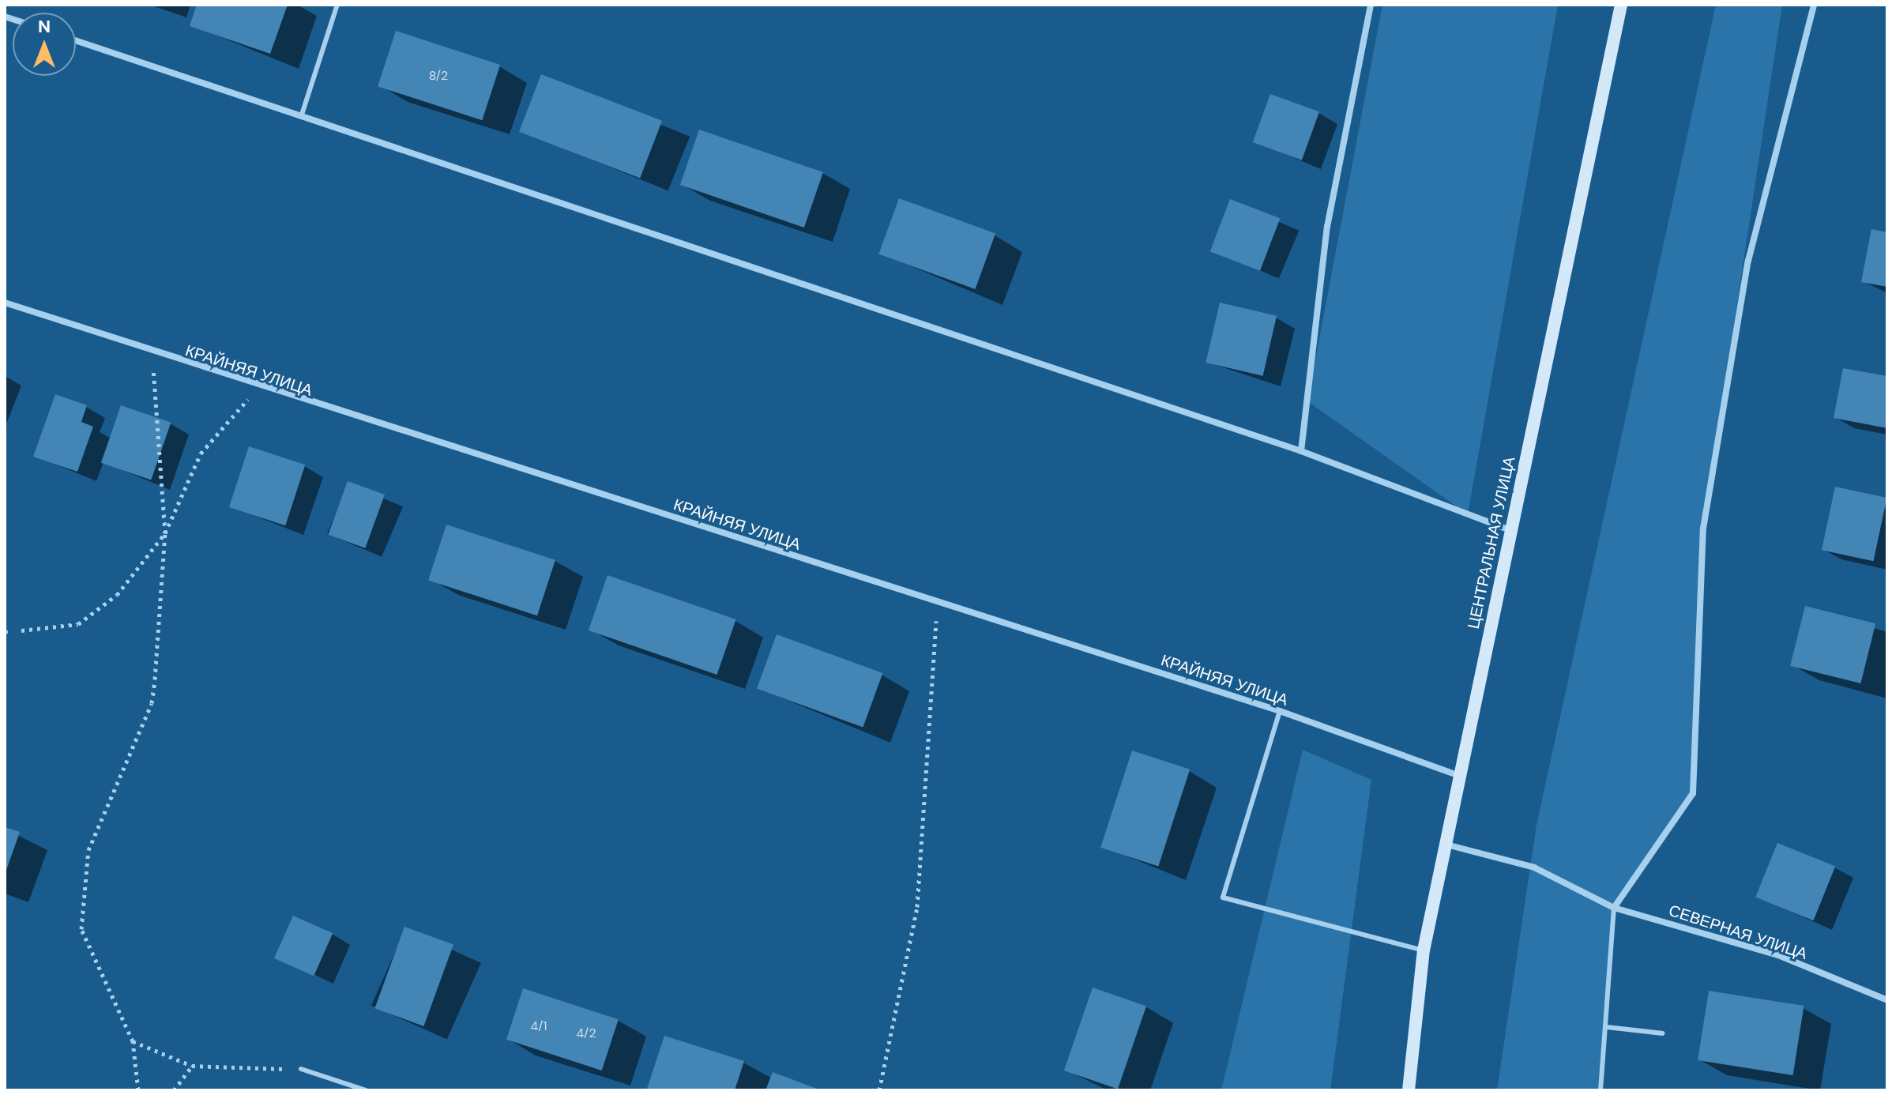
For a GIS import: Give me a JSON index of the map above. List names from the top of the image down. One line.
{"streets":{"main road":["ЦЕНТРАЛЬНАЯ УЛИЦА"],"street":["КРАЙНЯЯ УЛИЦА","СЕВЕРНАЯ УЛИЦА"]},"crossings":[["КРАЙНЯЯ УЛИЦА","ЦЕНТРАЛЬНАЯ УЛИЦА"],["ЦЕНТРАЛЬНАЯ УЛИЦА","СЕВЕРНАЯ УЛИЦА"]],"house_numbers":["8/2","4/1","4/2"],"north":"top"}
